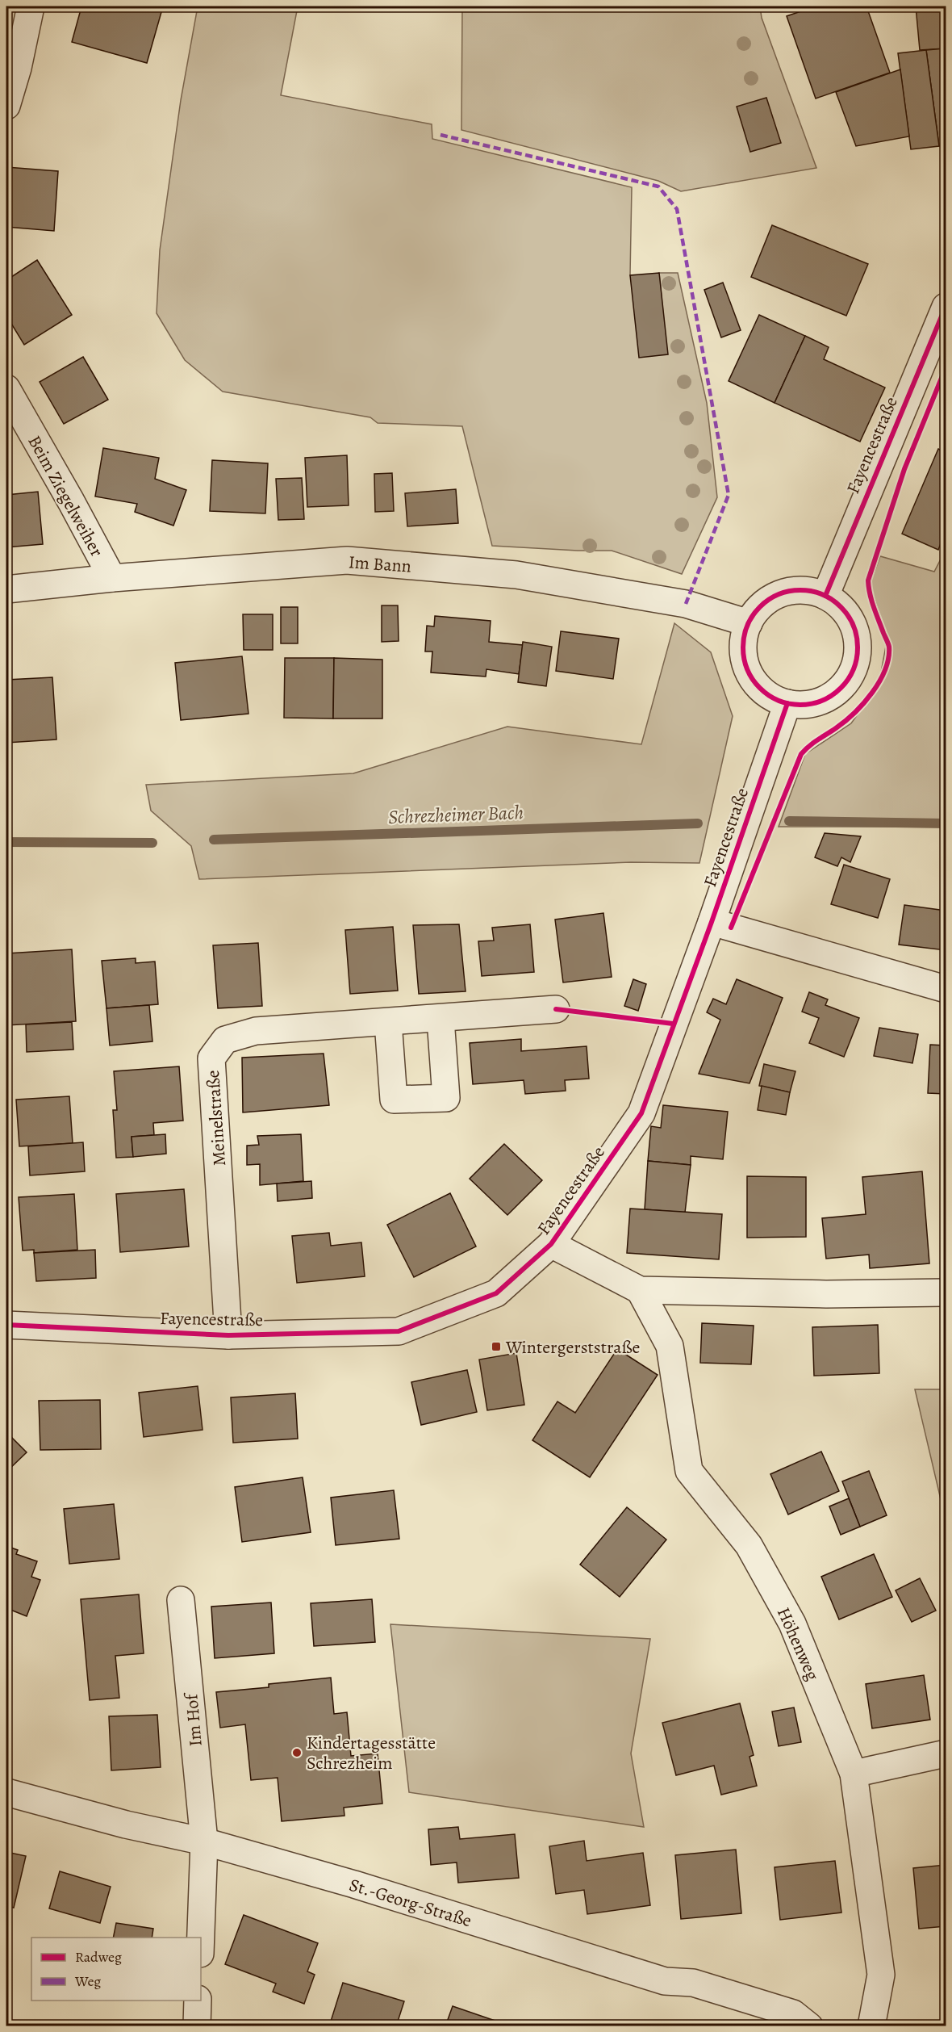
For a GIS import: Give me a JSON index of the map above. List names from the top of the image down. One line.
{"streets":{"street":["Fayencestraße","Beim Ziegelweiher","Im Bann","Meinelstraße","Höhenweg","Im Hof","St.-Georg-Straße"]},"crossings":[["Fayencestraße","Im Bann"],["Fayencestraße","Meinelstraße"],["Beim Ziegelweiher","Im Bann"],["Im Hof","St.-Georg-Straße"]],"water":["Schrezheimer Bach"],"places":{"transit":["Wintergerststraße"],"other":["Kindertagesstätte Schrezheim"]},"legend":["Radweg","Weg"]}
